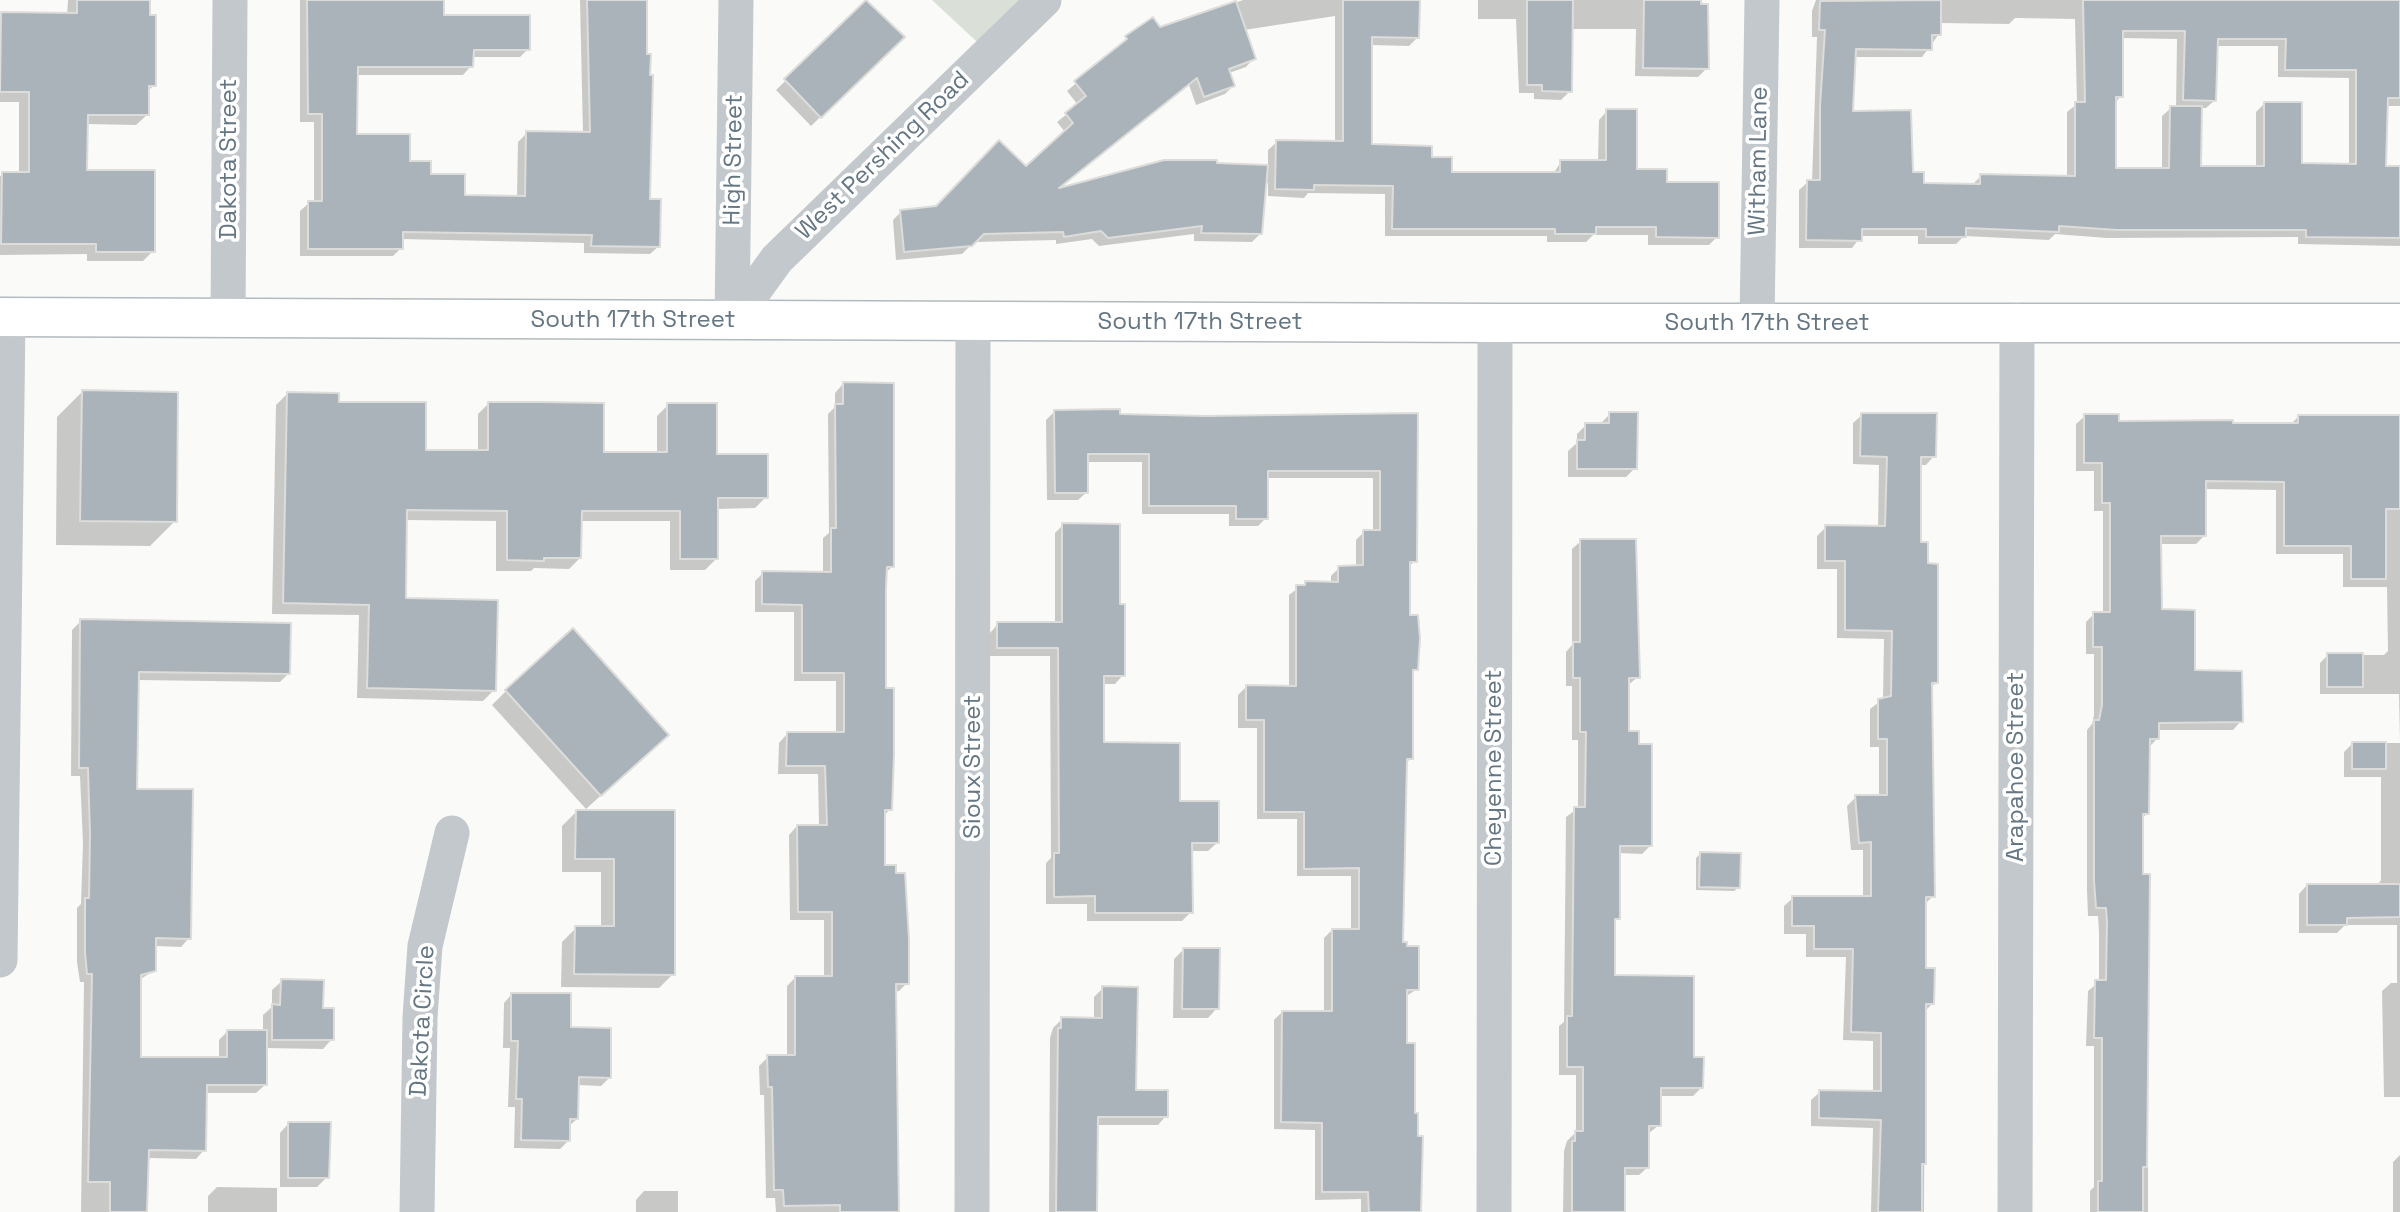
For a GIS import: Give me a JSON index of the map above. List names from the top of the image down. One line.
{"streets":{"street":["West Pershing Road","Dakota Street","High Street","Witham Lane","South 17th Street","Sioux Street","Arapahoe Street","Cheyenne Street","Dakota Circle"]},"crossings":[["West Pershing Road","High Street"],["West Pershing Road","South 17th Street"],["Dakota Street","South 17th Street"],["High Street","South 17th Street"],["Witham Lane","South 17th Street"],["South 17th Street","Sioux Street"],["South 17th Street","Arapahoe Street"],["South 17th Street","Cheyenne Street"]]}
